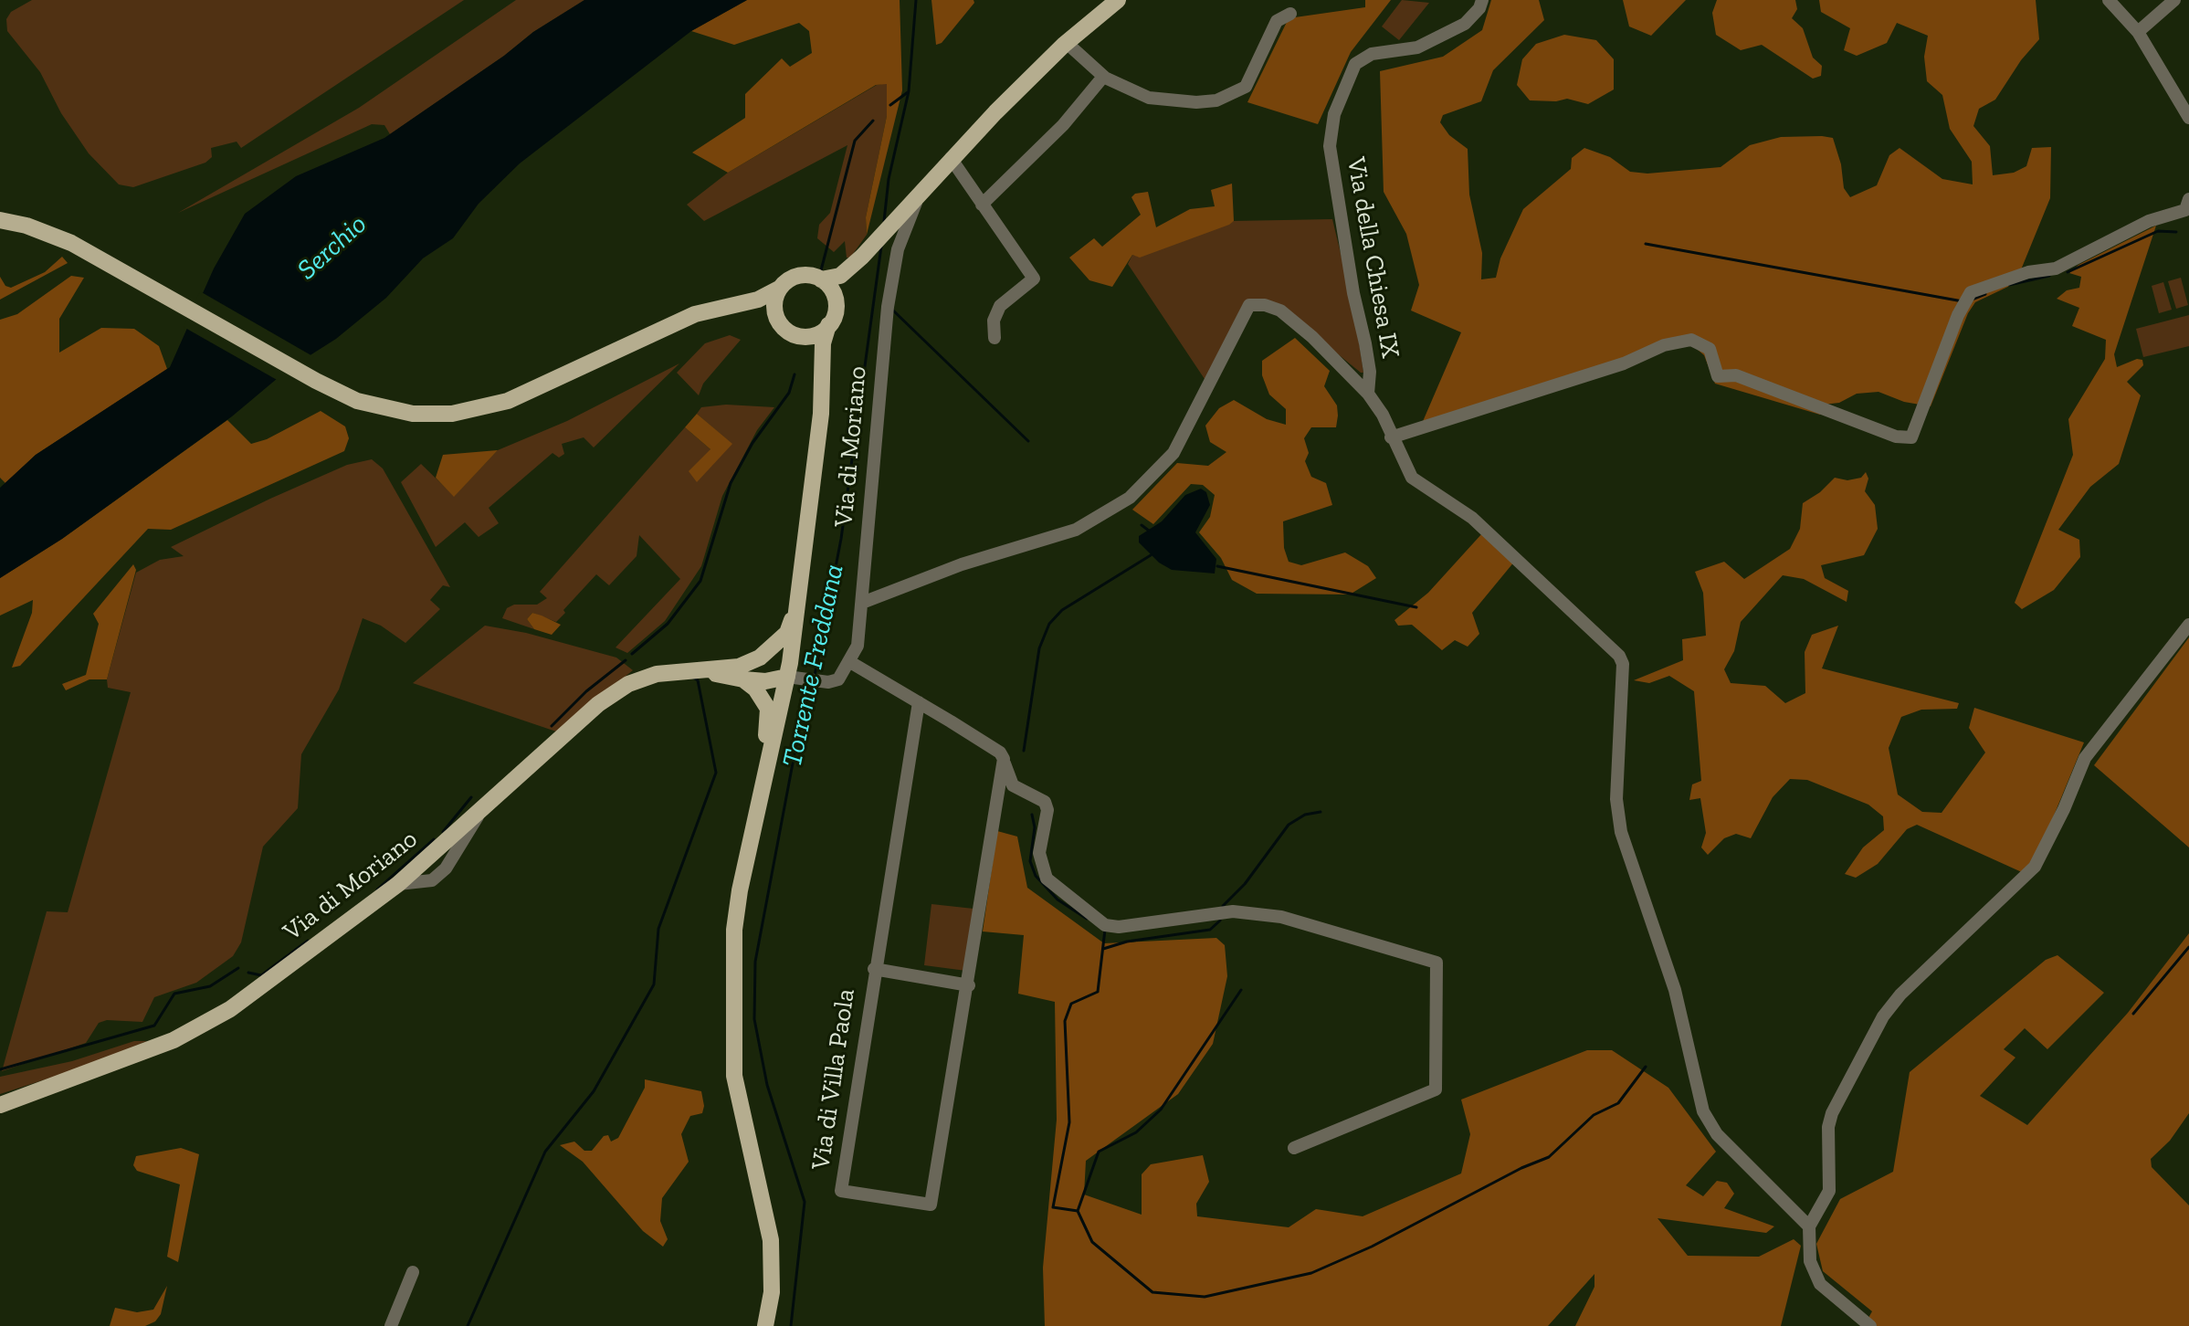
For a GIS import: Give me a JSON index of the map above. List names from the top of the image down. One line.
{"streets":{"main road":["Via di Moriano"],"street":["Via della Chiesa IX","Via di Villa Paola"]},"water":["Serchio","Torrente Freddana"]}
